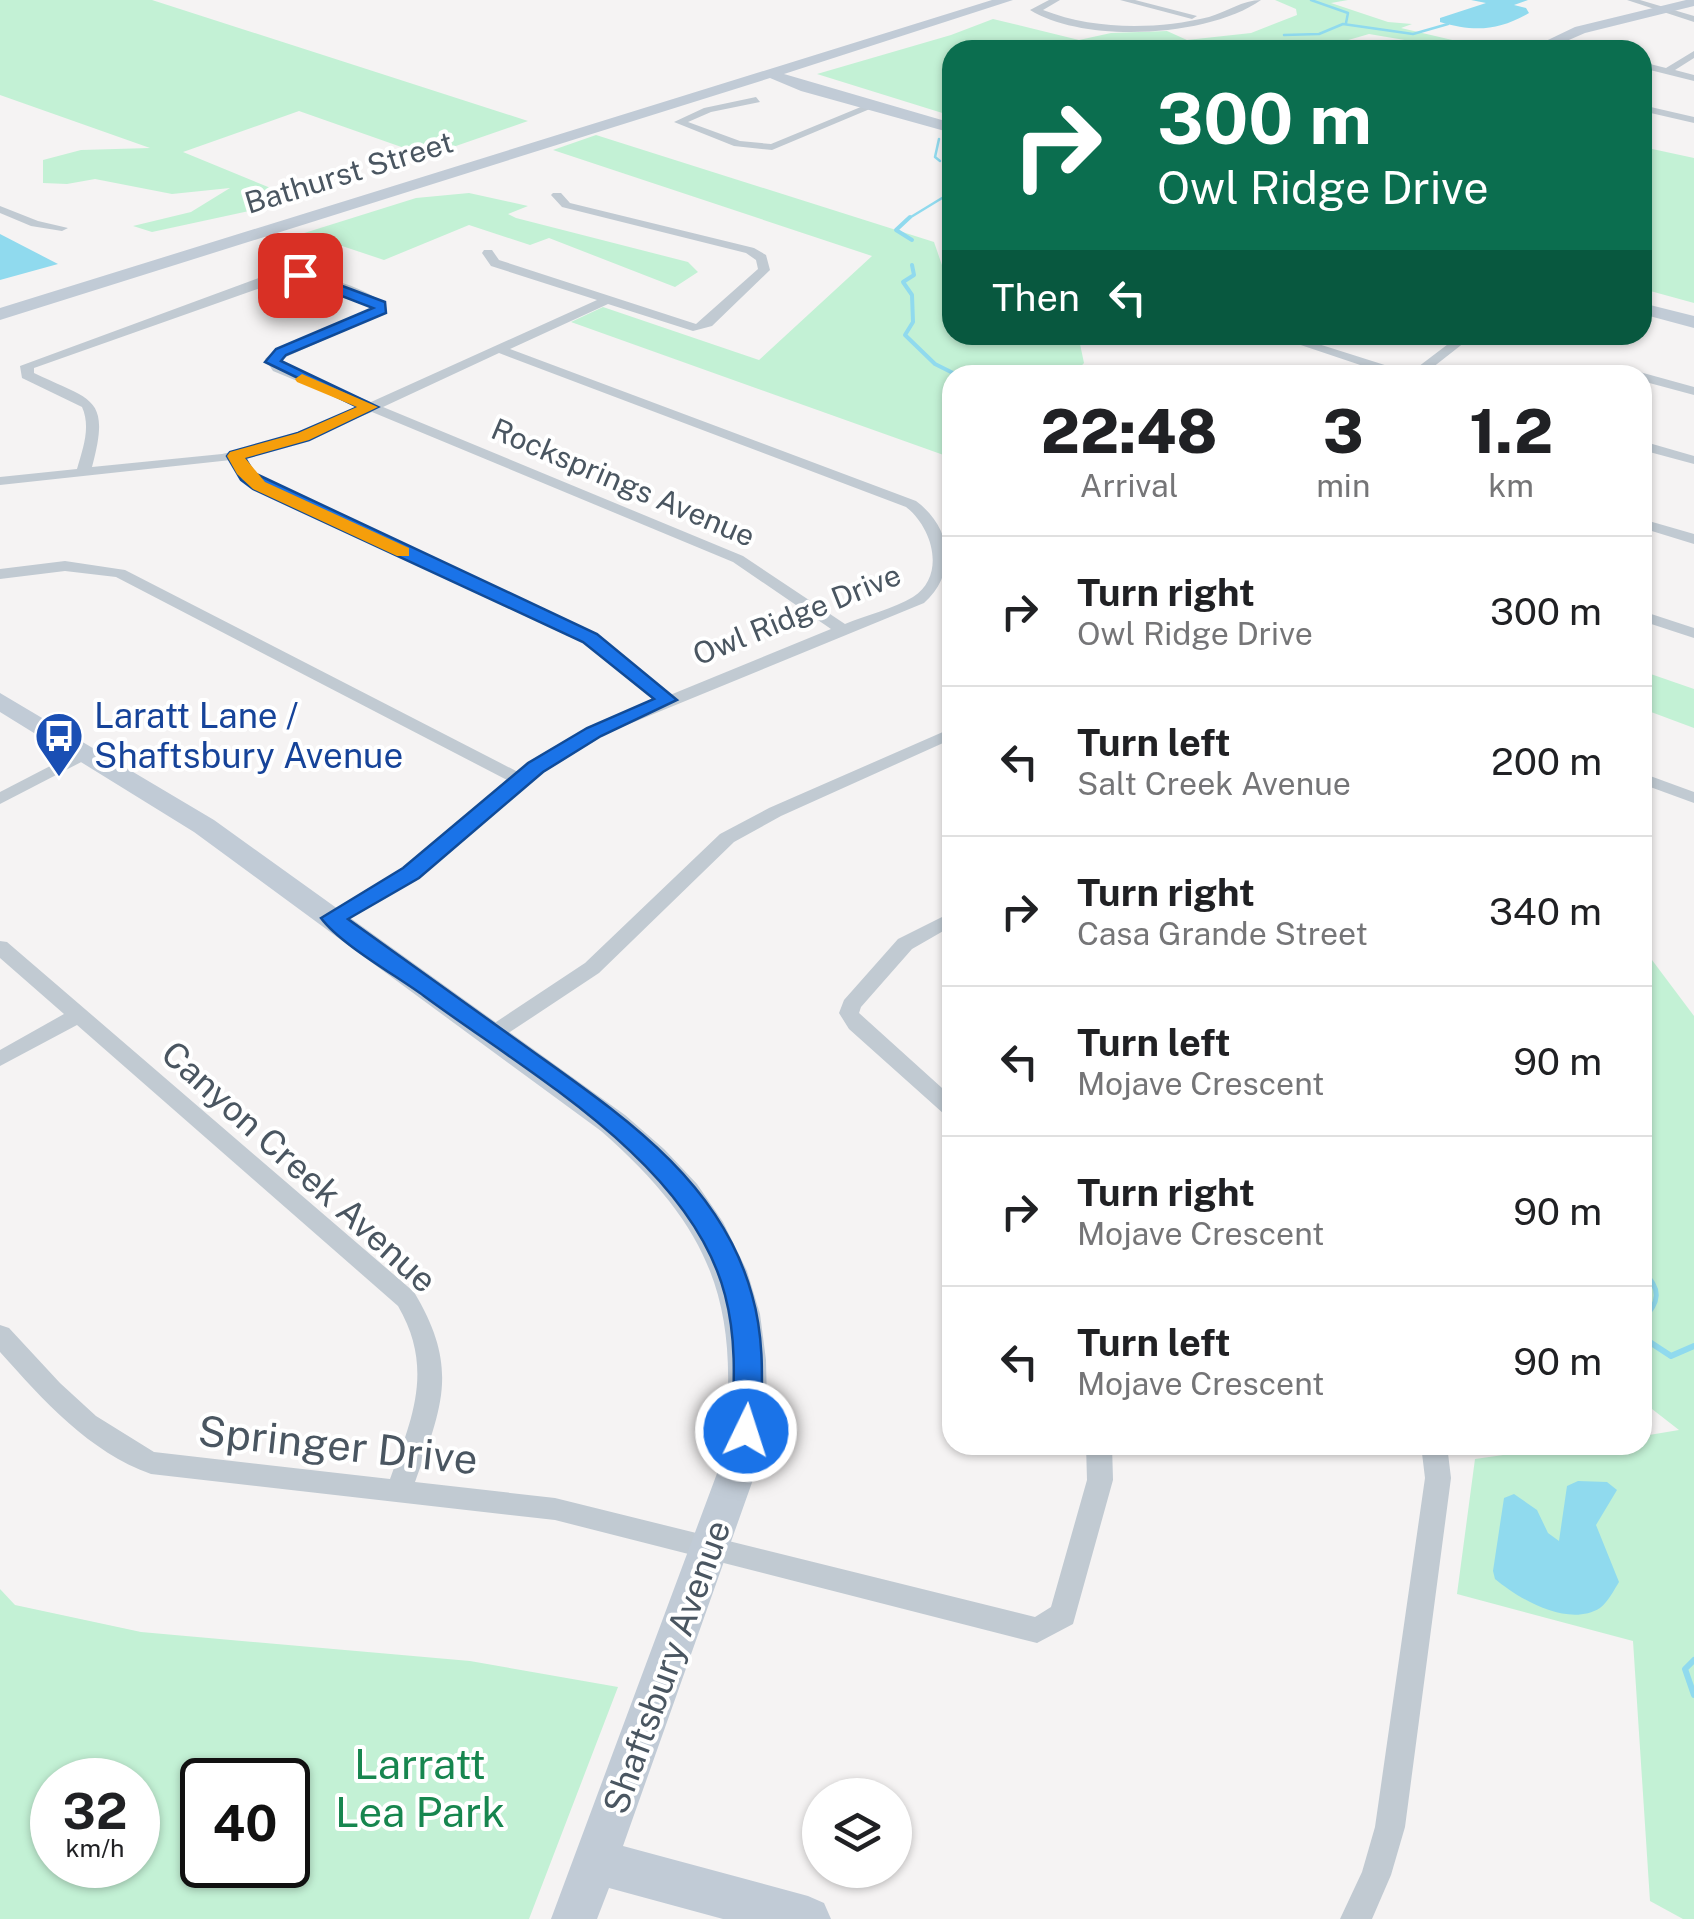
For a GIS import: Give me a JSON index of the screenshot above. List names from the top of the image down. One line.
{"streets":{"main road":["Bathurst Street","Shaftsbury Avenue"],"street":["Rocksprings Avenue","Owl Ridge Drive","Canyon Creek Avenue","Springer Drive"]},"crossings":[["Rocksprings Avenue","Owl Ridge Drive"],["Owl Ridge Drive","Shaftsbury Avenue"],["Canyon Creek Avenue","Springer Drive"],["Springer Drive","Shaftsbury Avenue"]],"parks":["Larratt Lea Park"],"places":{"bus stop":["Laratt Lane / Shaftsbury Avenue"]},"page":{"turn":["300 m","Owl Ridge Drive"],"then":"Then","eta":["22:48","Arrival","3","min","1.2","km"],"list":[{"name":"Turn right","note":"Owl Ridge Drive","value":"300 m"},{"name":"Turn left","note":"Salt Creek Avenue","value":"200 m"},{"name":"Turn right","note":"Casa Grande Street","value":"340 m"},{"name":"Turn left","note":"Mojave Crescent","value":"90 m"},{"name":"Turn right","note":"Mojave Crescent","value":"90 m"},{"name":"Turn left","note":"Mojave Crescent","value":"90 m"}],"speed":"32 km/h","limit":"40"}}
